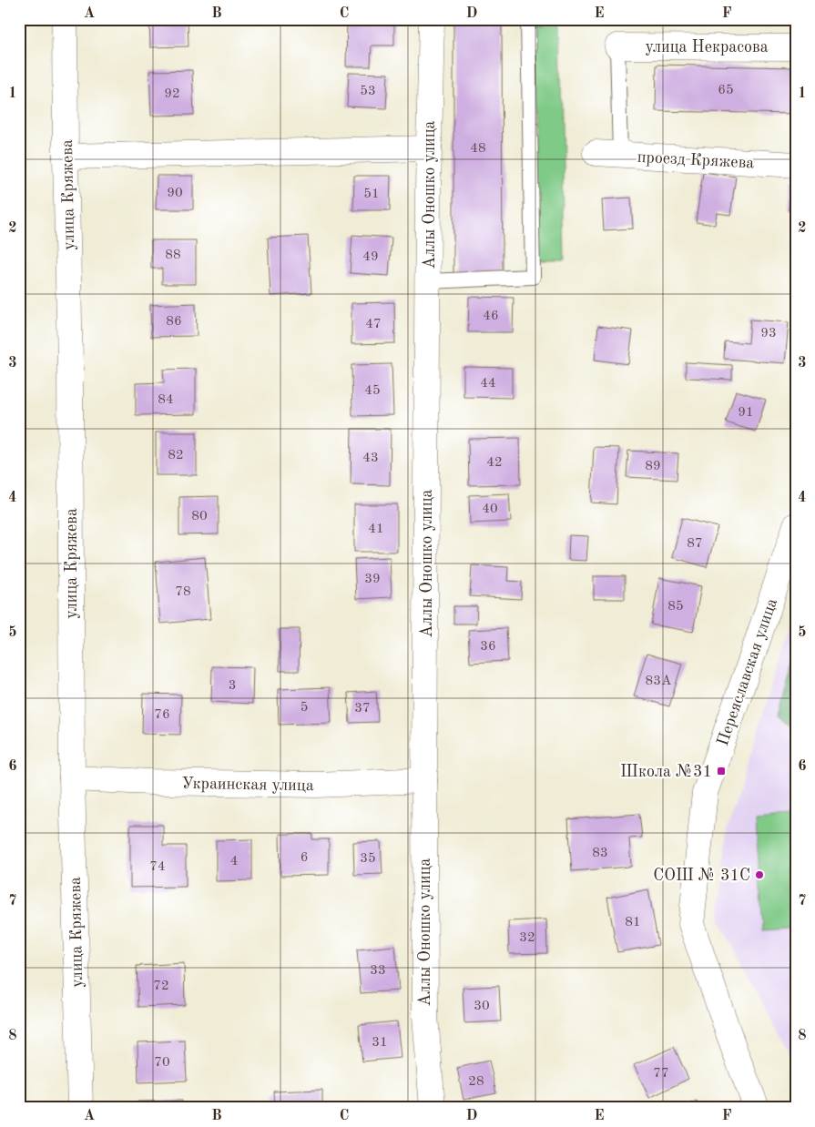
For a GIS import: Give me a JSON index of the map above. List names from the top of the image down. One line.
{"streets":{"street":["улица Некрасова","проезд Кряжева","улица Кряжева","Аллы Оношко улица","Переяславская улица","Украинская улица"]},"crossings":[["улица Кряжева","Украинская улица"],["Аллы Оношко улица","Украинская улица"]],"places":{"transit":["Школа №31"],"other":["СОШ № 31С"]},"house_numbers":["65","53","92","48","90","51","88","49","46","86","47","93","44","45","84","91","82","43","42","89","40","80","41","87","39","78","85","36","83А","3","5","37","76","83","6","35","4","74","81","32","33","72","30","31","70","77","28"],"grid":{"columns":["A","B","C","D","E","F"],"rows":["1","2","3","4","5","6","7","8"]}}
